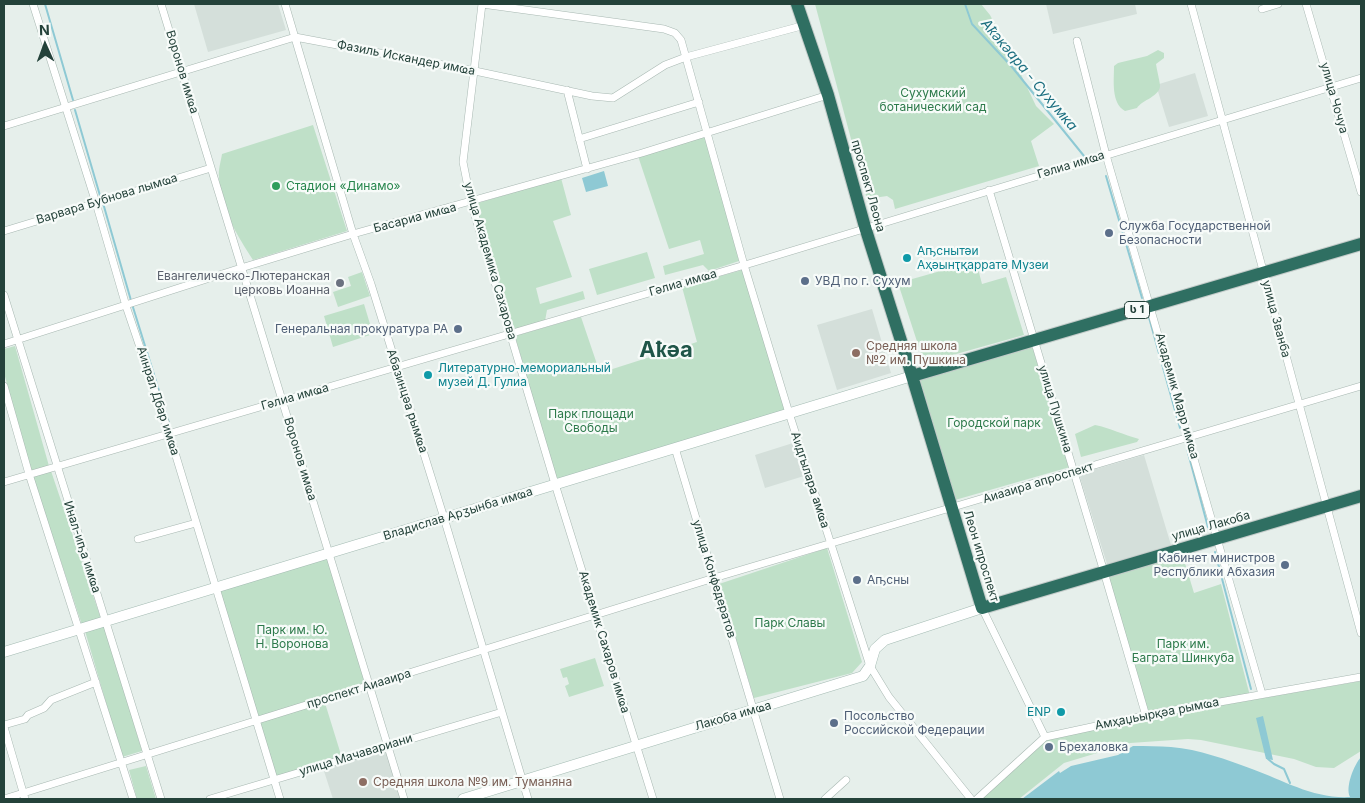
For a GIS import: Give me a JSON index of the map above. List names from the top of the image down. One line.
{"streets":{"highway":["проспект Леона","ს 1","улица Лакоба","Леон ипроспект"],"main road":["Владислав Арӡынба имҩа","Лакоба имҩа"],"street":["Фазиль Искандер имҩа","Воронов имҩа","улица Чочуа","Гәлиа имҩа","Варвара Бубнова лымҩа","Басариа имҩа","улица Академика Сахарова","улица Званба","Академик Марр имҩа","Аинрал Дбар имҩа","Абазинцәа рымҩа","улица Пушкина","Аидгылара амҩа","Аиааира апроспект","Инал-иҧа имҩа","улица Конфедератов","Академик Сахаров имҩа","проспект Аиааира","Амҳаџьырқәа рымҩа","улица Мачавариани"]},"crossings":[["Фазиль Искандер имҩа","Воронов имҩа"],["Фазиль Искандер имҩа","проспект Леона"],["Фазиль Искандер имҩа","улица Академика Сахарова"],["Фазиль Искандер имҩа","Аинрал Дбар имҩа"],["Фазиль Искандер имҩа","Абазинцәа рымҩа"],["Фазиль Искандер имҩа","Аидгылара амҩа"],["Воронов имҩа","Гәлиа имҩа"],["Воронов имҩа","Варвара Бубнова лымҩа"],["Воронов имҩа","Басариа имҩа"],["Воронов имҩа","Владислав Арӡынба имҩа"],["Воронов имҩа","проспект Аиааира"],["Воронов имҩа","улица Мачавариани"],["улица Чочуа","Гәлиа имҩа"],["Гәлиа имҩа","проспект Леона"],["Гәлиа имҩа","улица Академика Сахарова"],["Гәлиа имҩа","улица Званба"],["Гәлиа имҩа","Академик Марр имҩа"],["Гәлиа имҩа","Аинрал Дбар имҩа"],["Гәлиа имҩа","Абазинцәа рымҩа"],["Гәлиа имҩа","улица Пушкина"],["Гәлиа имҩа","Аидгылара амҩа"],["Гәлиа имҩа","Инал-иҧа имҩа"],["проспект Леона","Басариа имҩа"],["проспект Леона","ს 1"],["проспект Леона","Владислав Арӡынба имҩа"],["проспект Леона","Леон ипроспект"],["Варвара Бубнова лымҩа","Аинрал Дбар имҩа"],["Басариа имҩа","улица Академика Сахарова"],["Басариа имҩа","Аинрал Дбар имҩа"],["Басариа имҩа","Абазинцәа рымҩа"],["Басариа имҩа","Аидгылара амҩа"],["Басариа имҩа","Инал-иҧа имҩа"],["улица Академика Сахарова","Аидгылара амҩа"],["улица Академика Сахарова","Владислав Арӡынба имҩа"],["улица Академика Сахарова","Академик Сахаров имҩа"],["ს 1","улица Званба"],["ს 1","Академик Марр имҩа"],["ს 1","улица Пушкина"],["ს 1","Владислав Арӡынба имҩа"],["ს 1","Леон ипроспект"],["улица Званба","Аиааира апроспект"],["улица Званба","улица Лакоба"],["Академик Марр имҩа","Аиааира апроспект"],["Академик Марр имҩа","улица Лакоба"],["Академик Марр имҩа","Амҳаџьырқәа рымҩа"],["Аинрал Дбар имҩа","Владислав Арӡынба имҩа"],["Аинрал Дбар имҩа","проспект Аиааира"],["Аинрал Дбар имҩа","улица Мачавариани"],["Абазинцәа рымҩа","Владислав Арӡынба имҩа"],["Абазинцәа рымҩа","проспект Аиааира"],["Абазинцәа рымҩа","Лакоба имҩа"],["Абазинцәа рымҩа","улица Мачавариани"],["улица Пушкина","Аиааира апроспект"],["улица Пушкина","улица Лакоба"],["улица Пушкина","Амҳаџьырқәа рымҩа"],["Аидгылара амҩа","Аиааира апроспект"],["Аидгылара амҩа","Владислав Арӡынба имҩа"],["Аидгылара амҩа","Лакоба имҩа"],["Аиааира апроспект","Леон ипроспект"],["Аиааира апроспект","улица Конфедератов"],["Аиааира апроспект","проспект Аиааира"],["Владислав Арӡынба имҩа","Инал-иҧа имҩа"],["Владислав Арӡынба имҩа","Леон ипроспект"],["Владислав Арӡынба имҩа","улица Конфедератов"],["Владислав Арӡынба имҩа","Академик Сахаров имҩа"],["улица Лакоба","Леон ипроспект"],["улица Лакоба","Лакоба имҩа"],["Инал-иҧа имҩа","проспект Аиааира"],["Леон ипроспект","Амҳаџьырқәа рымҩа"],["Леон ипроспект","Лакоба имҩа"],["улица Конфедератов","проспект Аиааира"],["улица Конфедератов","Лакоба имҩа"],["Академик Сахаров имҩа","проспект Аиааира"],["Академик Сахаров имҩа","Лакоба имҩа"]],"districts":["Аҟəа"],"water":["Аҟәкәара - Сухумка"],"parks":["Сухумский ботанический сад","Парк площади Свободы","Городской парк","Парк Славы","Парк им. Ю. Н. Воронова","Парк им. Баграта Шинкуба"],"places":["Cтадион «Динамо»","Служба Государственной Безопасности","Аҧснытәи Аҳәынҭқарратә Музеи","УВД по г. Сухум","Евангелическо-Лютеранская церковь Иоанна","Генеральная прокуратура РА","Средняя школа №2 им. Пушкина","Литературно-мемориальный музей Д. Гулиа","Кабинет министров Республики Абхазия","Аҧсны","ENP","Посольство Российской Федерации","Брехаловка","Средняя школа №9 им. Туманяна"],"north":"top"}
